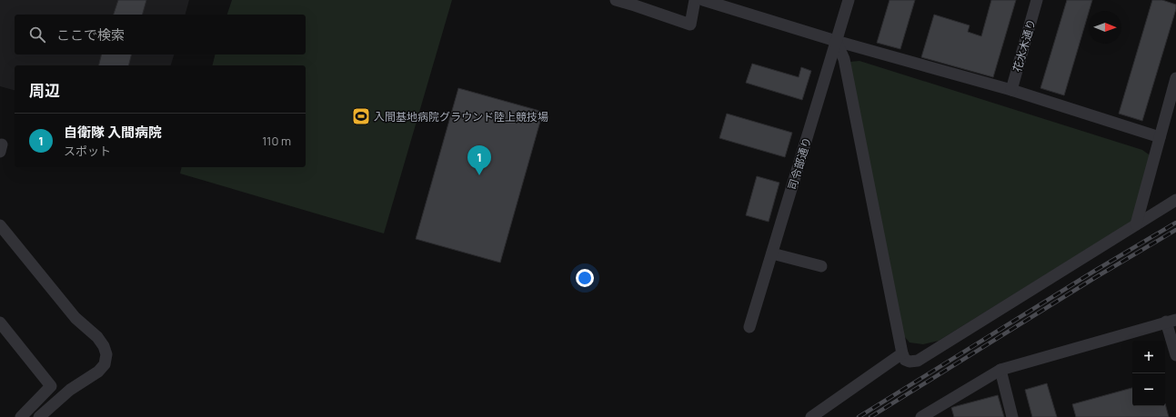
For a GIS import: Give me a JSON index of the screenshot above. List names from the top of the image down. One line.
{"streets":{"street":["花水木通り","司令部通り"]},"places":{"sports":["入間基地病院グラウンド陸上競技場"]},"north":"right","page":{"search":"ここで検索","heading":"周辺","list":[{"mark":"1","name":"自衛隊 入間病院","note":"スポット","value":"110 m"}],"pins":"1","map_buttons":["+","−"]}}
